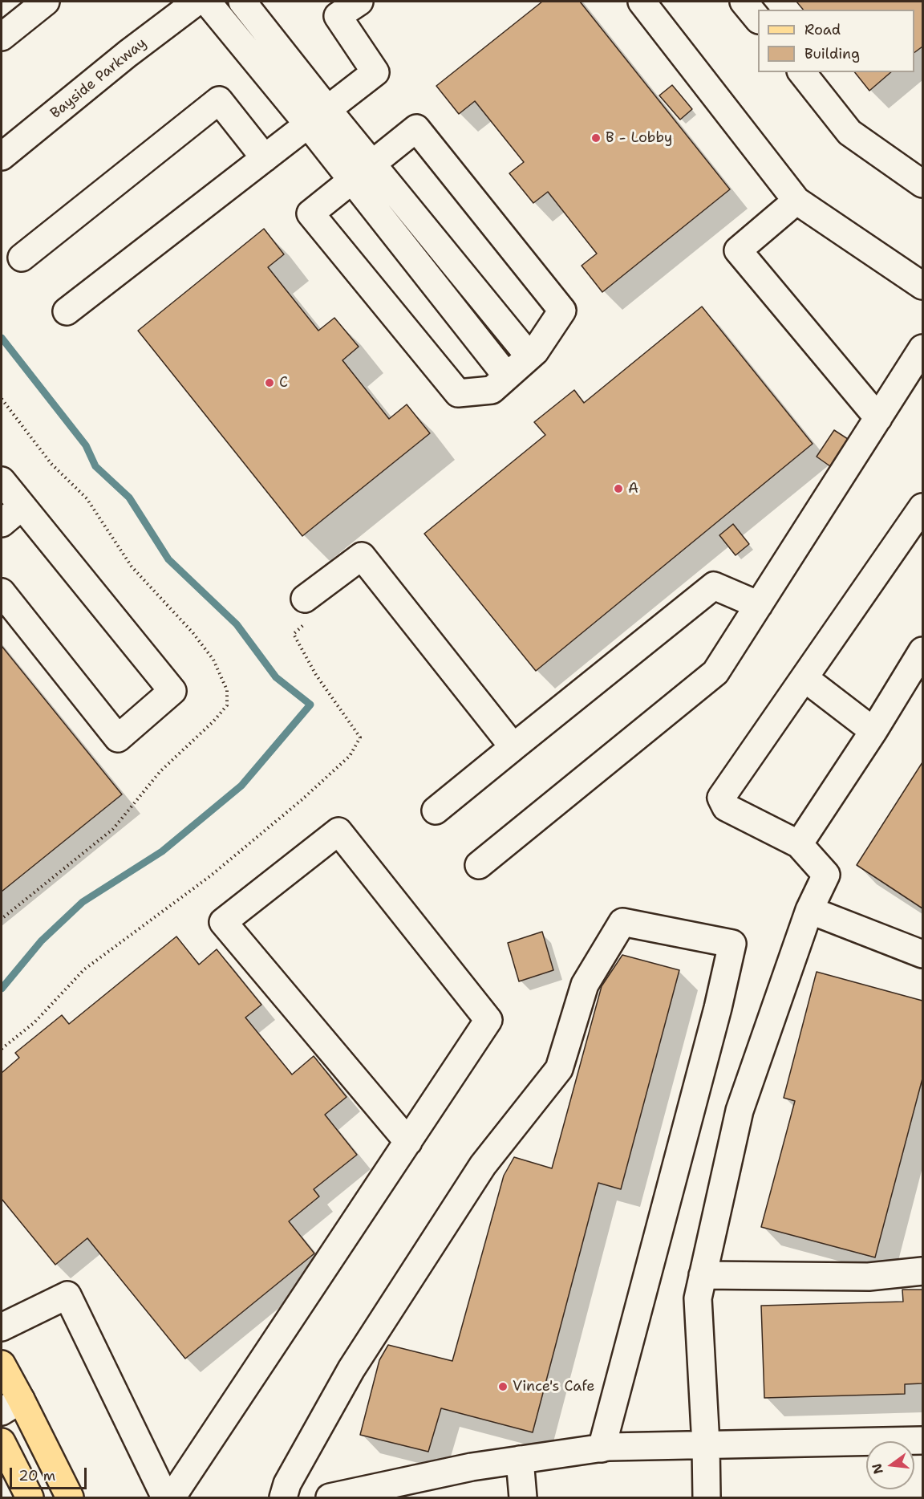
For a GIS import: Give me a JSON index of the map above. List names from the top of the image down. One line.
{"streets":{"street":["Bayside Parkway"]},"places":["B - Lobby","C","A","Vince's Cafe"],"legend":["Road","Building"],"scale_bar":"20 m","north":"left"}
